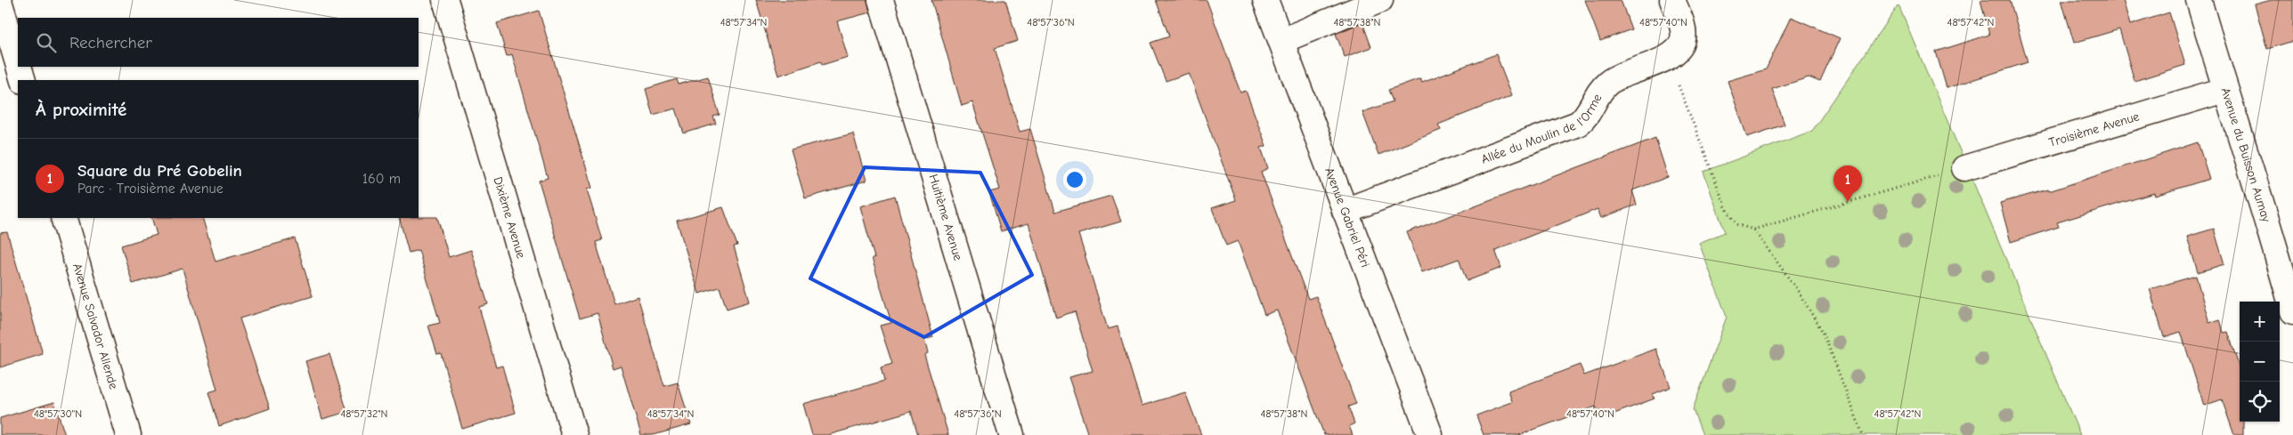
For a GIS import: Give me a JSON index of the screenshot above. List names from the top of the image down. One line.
{"streets":{"street":["Allée du Moulin de l'Orme","Troisième Avenue","Avenue du Buisson Aumay","Dixième Avenue","Huitième Avenue","Avenue Gabriel Péri","Avenue Salvador Allende"]},"crossings":[["Allée du Moulin de l'Orme","Avenue Gabriel Péri"],["Troisième Avenue","Avenue du Buisson Aumay"]],"page":{"search":"Rechercher","heading":"À proximité","list":[{"mark":"1","name":"Square du Pré Gobelin","note":"Parc · Troisième Avenue","value":"160 m"}],"pins":"1","map_buttons":["+","−"]},"coordinates":["48°57'34\"N","48°57'36\"N","48°57'38\"N","48°57'40\"N","48°57'42\"N","48°57'30\"N","48°57'32\"N"]}
